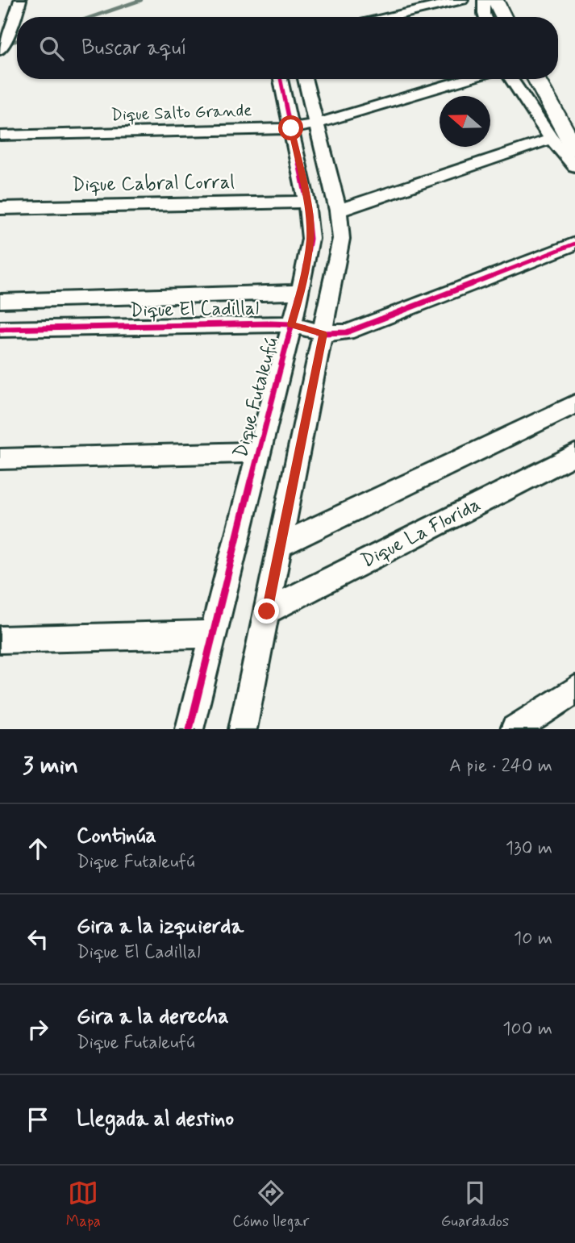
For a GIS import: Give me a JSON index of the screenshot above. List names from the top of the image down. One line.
{"streets":{"street":["Dique Salto Grande","Dique Cabral Corral","Dique El Cadillal","Dique Futaleufú","Dique La Florida"]},"crossings":[["Dique Salto Grande","Dique Futaleufú"],["Dique Cabral Corral","Dique Futaleufú"],["Dique El Cadillal","Dique Futaleufú"]],"north":"left","page":{"search":"Buscar aquí","heading":["3 min","A pie · 240 m"],"list":[["Continúa","Dique Futaleufú","130 m"],["Gira a la izquierda","Dique El Cadillal","10 m"],["Gira a la derecha","Dique Futaleufú","100 m"],"Llegada al destino"],"nav":["Mapa","Cómo llegar","Guardados"]}}
